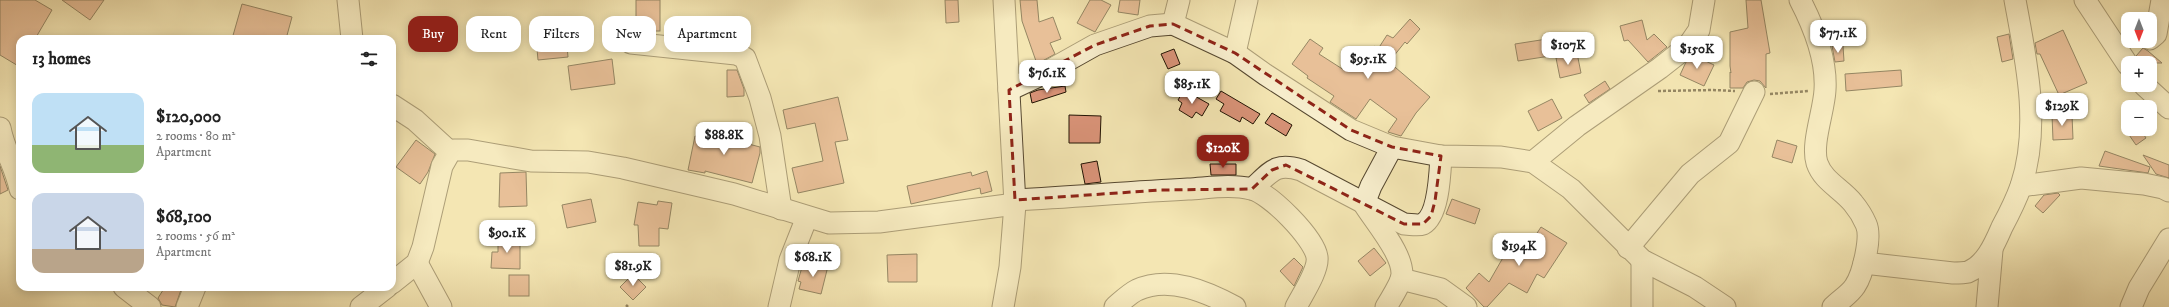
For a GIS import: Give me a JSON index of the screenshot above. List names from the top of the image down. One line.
{"north":"bottom","page":{"map_buttons":["+","−"],"chip":["Buy","Rent","Filters","New","Apartment"],"price":["$77.1K","$107K","$150K","$95.1K","$76.1K","$85.1K","$129K","$88.8K","$120K","$90.1K","$194K","$68.1K","$81.9K"],"heading":"13 homes","list":[{"name":"$120,000","note":"2 rooms · 80 m² · Apartment"},{"name":"$68,100","note":"2 rooms · 56 m² · Apartment"}]}}
